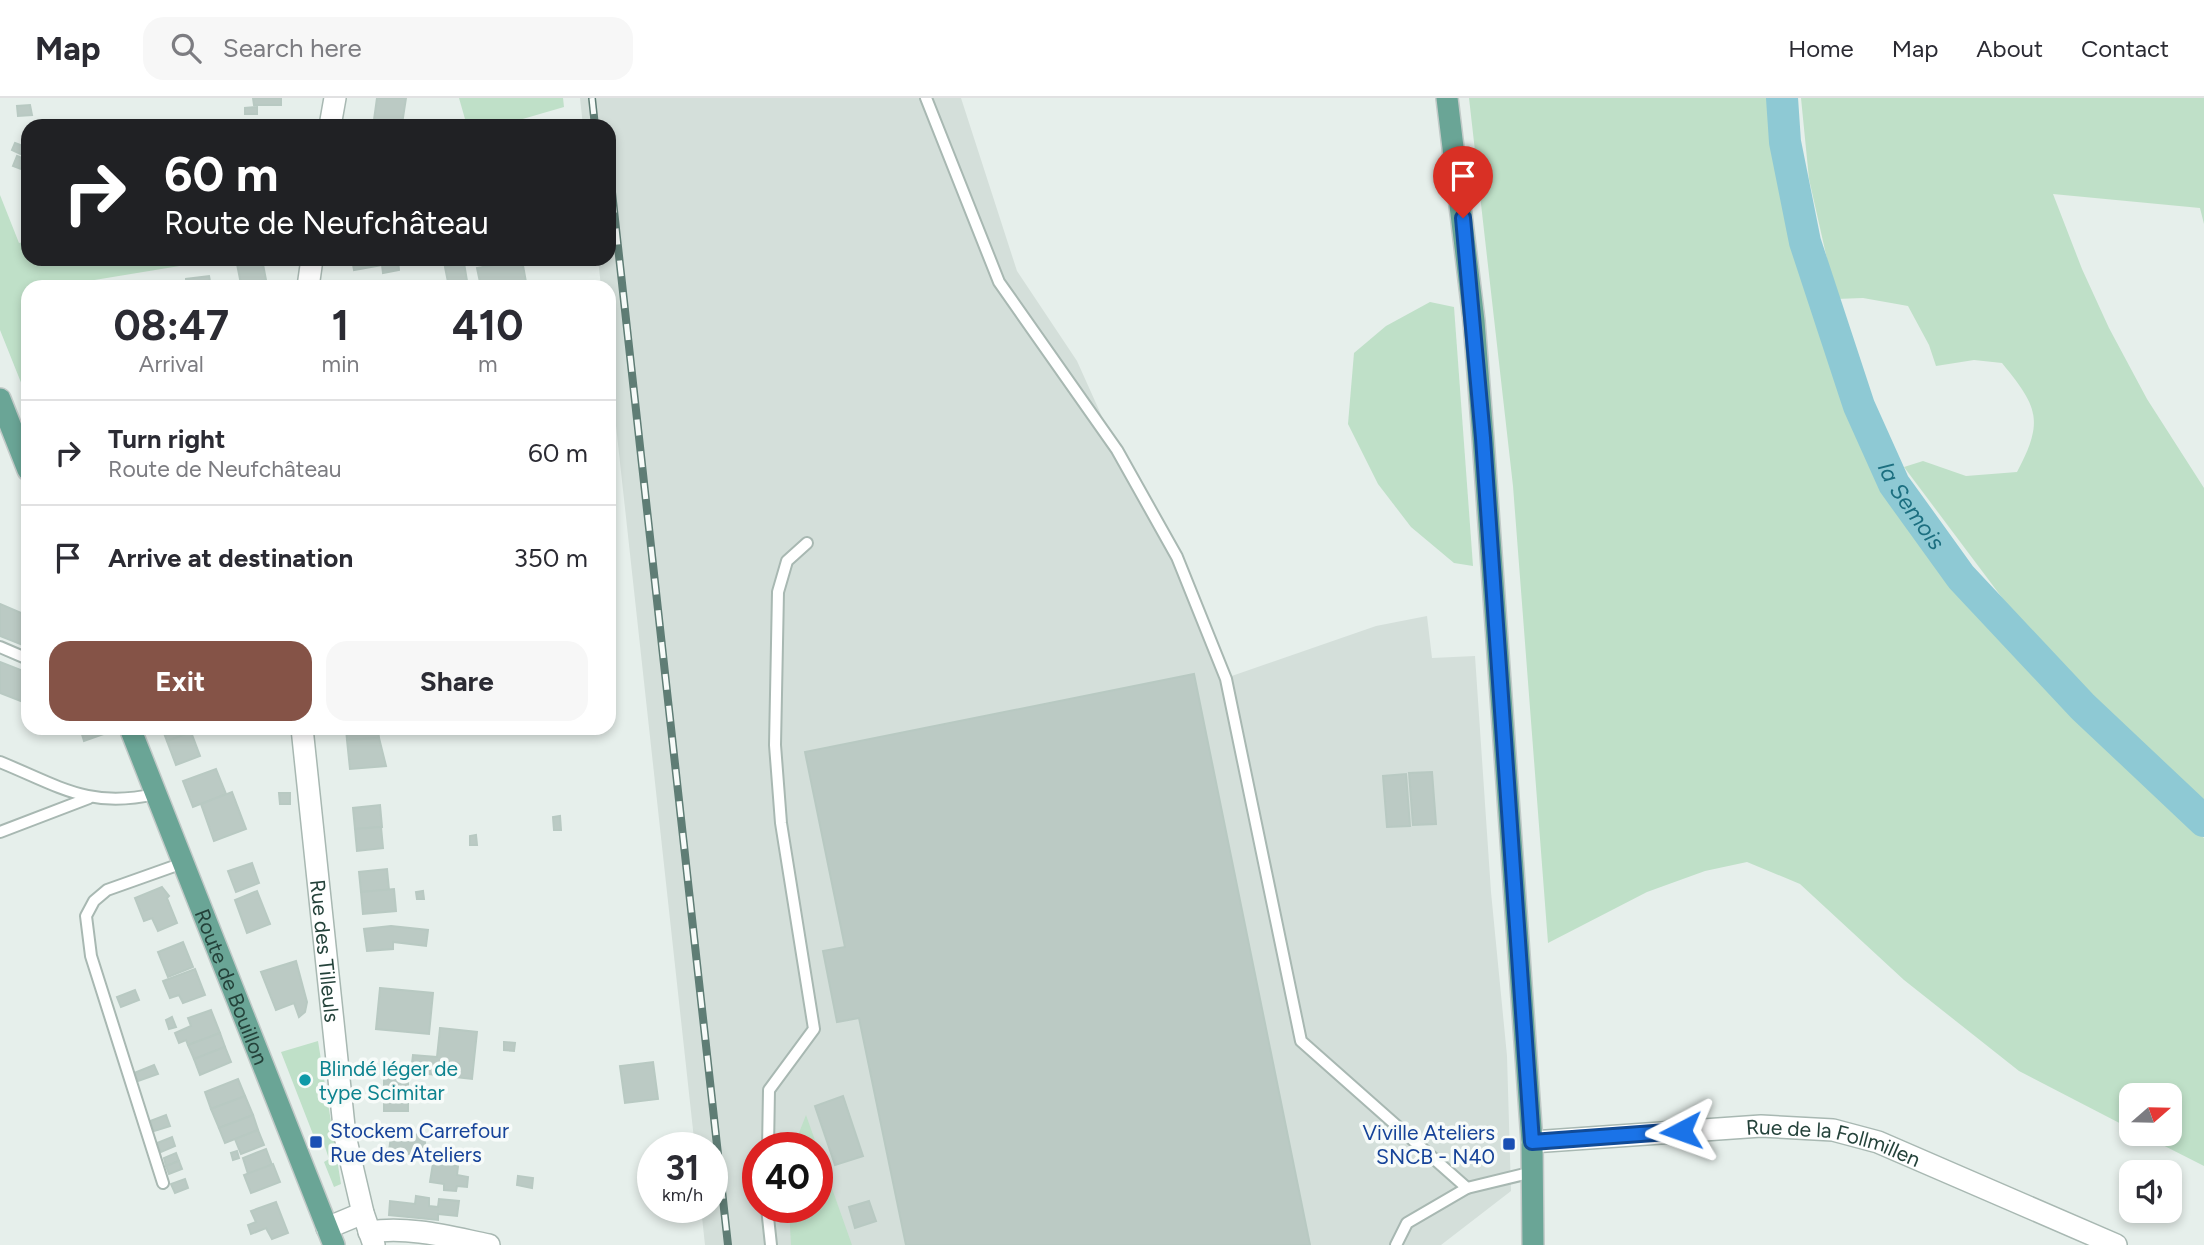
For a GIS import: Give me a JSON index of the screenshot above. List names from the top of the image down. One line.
{"streets":{"main road":["Route de Bouillon"],"street":["Rue des Tilleuls","Rue de la Follmillen"]},"water":["la Semois"],"places":{"other":["Blindé léger de type Scimitar"],"transit":["Stockem Carrefour Rue des Ateliers","Viville Ateliers SNCB - N40"]},"north":"right","page":{"header":"Map","search":"Search here","nav":["Home","Map","About","Contact"],"turn":["60 m","Route de Neufchâteau"],"eta":["08:47","Arrival","1","min","410","m"],"list":[{"name":"Turn right","note":"Route de Neufchâteau","value":"60 m"},{"name":"Arrive at destination","value":"350 m"}],"buttons":["Exit","Share"],"speed":"31 km/h","limit":"40"}}
